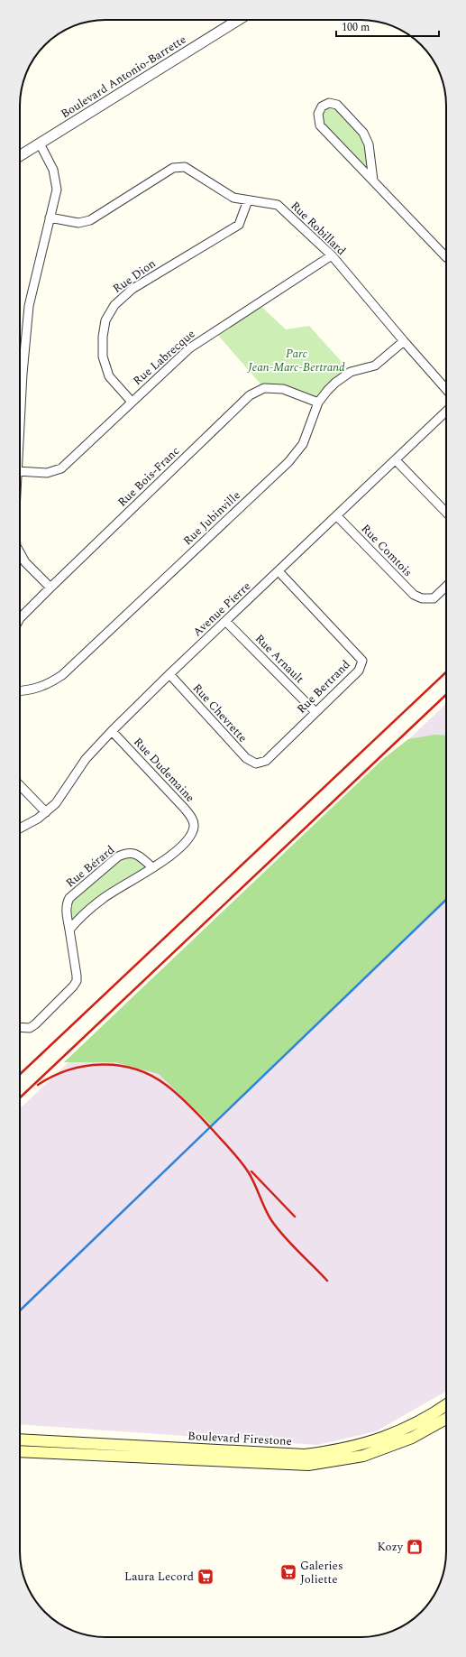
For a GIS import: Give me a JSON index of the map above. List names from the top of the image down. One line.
{"streets":{"main road":["Boulevard Firestone"],"street":["Boulevard Antonio-Barrette","Rue Robillard","Rue Dion","Rue Labrecque","Rue Bois-Franc","Rue Jubinville","Rue Comtois","Avenue Pierre","Rue Arnault","Rue Bertrand","Rue Chevrette","Rue Dudemaine","Rue Bérard"]},"crossings":[["Rue Robillard","Rue Dion"],["Rue Robillard","Rue Labrecque"],["Rue Robillard","Rue Jubinville"],["Rue Dion","Rue Labrecque"],["Rue Bois-Franc","Rue Jubinville"],["Rue Comtois","Avenue Pierre"],["Avenue Pierre","Rue Arnault"],["Avenue Pierre","Rue Bertrand"],["Avenue Pierre","Rue Chevrette"],["Avenue Pierre","Rue Dudemaine"],["Rue Arnault","Rue Bertrand"],["Rue Bertrand","Rue Chevrette"],["Rue Dudemaine","Rue Bérard"]],"parks":["Parc Jean-Marc-Bertrand"],"places":{"shop":["Kozy"],"supermarket":["Galeries Joliette","Laura Lecord"]},"scale_bar":"100 m"}
